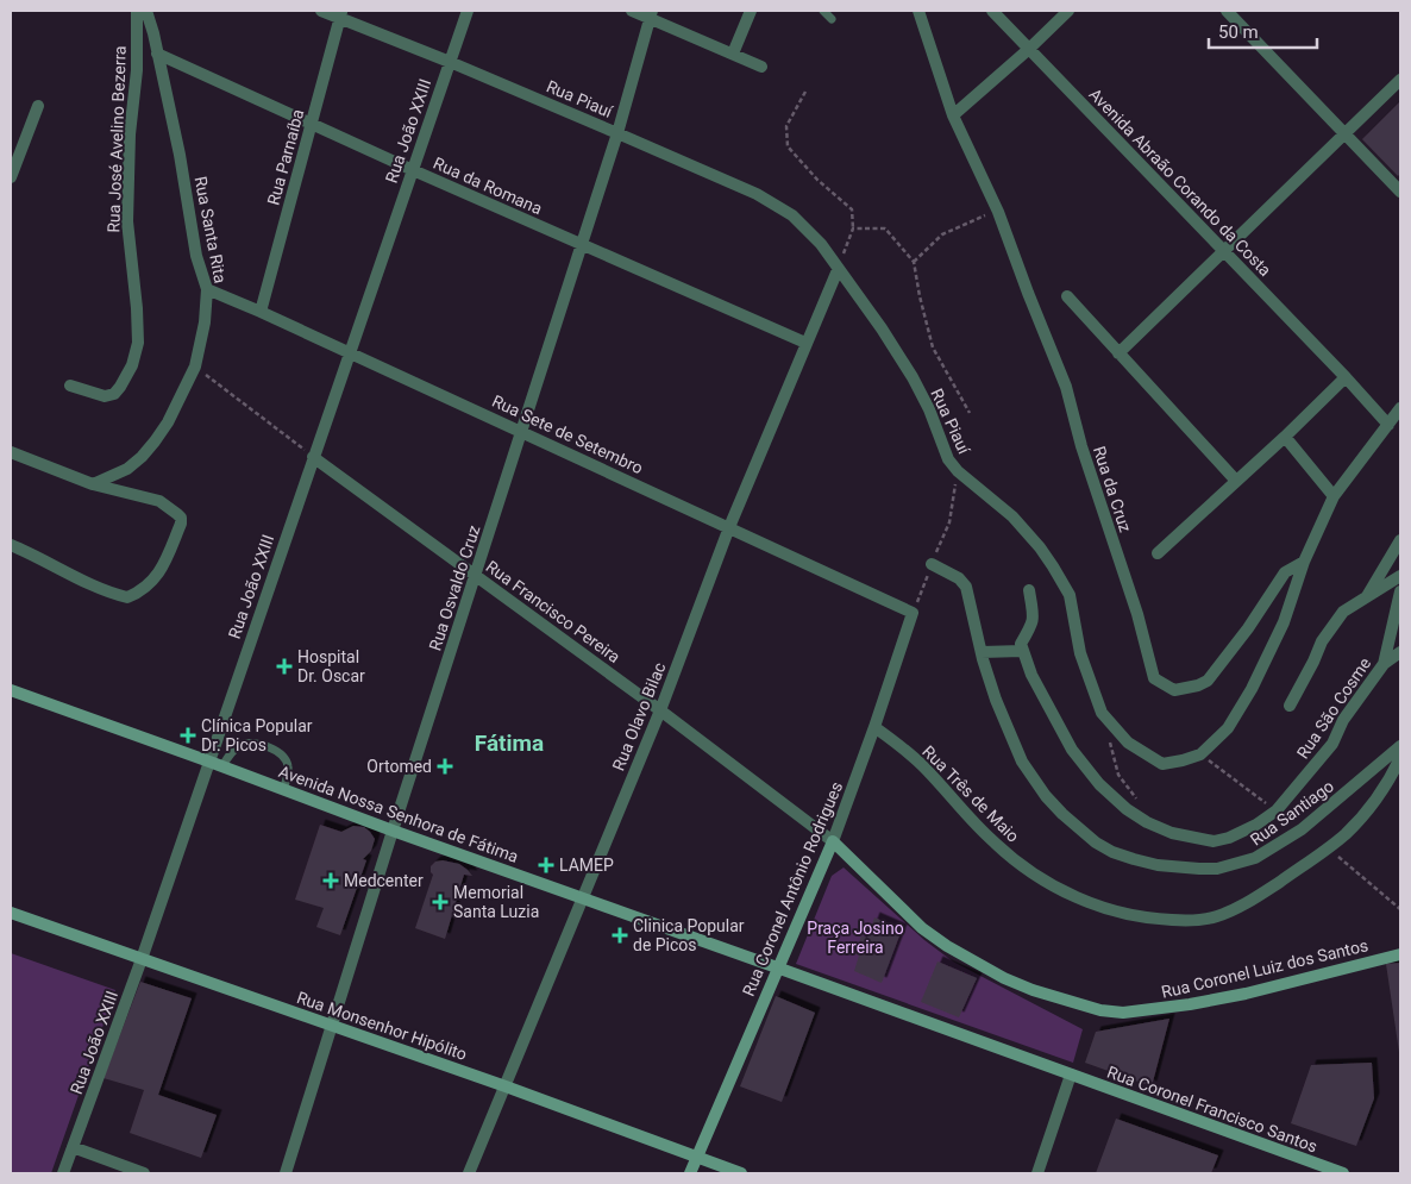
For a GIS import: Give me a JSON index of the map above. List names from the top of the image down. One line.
{"streets":{"street":["Rua Piauí","Rua João XXIII","Rua José Avelino Bezerra","Rua Parnaíba","Avenida Abraão Corando da Costa","Rua da Romana","Rua Santa Rita","Rua Sete de Setembro","Rua da Cruz","Rua Osvaldo Cruz","Rua Francisco Pereira","Rua São Cosme","Rua Olavo Bilac","Rua Três de Maio","Rua Santiago","Avenida Nossa Senhora de Fátima","Rua Coronel Antônio Rodrigues","Rua Coronel Luiz dos Santos","Rua Monsenhor Hipólito","Rua Coronel Francisco Santos"]},"crossings":[["Rua Piauí","Rua João XXIII"],["Rua Piauí","Rua Parnaíba"],["Rua Piauí","Avenida Abraão Corando da Costa"],["Rua Piauí","Rua da Cruz"],["Rua Piauí","Rua Osvaldo Cruz"],["Rua Piauí","Rua Olavo Bilac"],["Rua João XXIII","Rua da Romana"],["Rua João XXIII","Rua Sete de Setembro"],["Rua João XXIII","Rua Francisco Pereira"],["Rua João XXIII","Avenida Nossa Senhora de Fátima"],["Rua João XXIII","Rua Monsenhor Hipólito"],["Rua Parnaíba","Rua da Romana"],["Rua Parnaíba","Rua Sete de Setembro"],["Rua da Romana","Rua Santa Rita"],["Rua da Romana","Rua Osvaldo Cruz"],["Rua da Romana","Rua Olavo Bilac"],["Rua Santa Rita","Rua Sete de Setembro"],["Rua Sete de Setembro","Rua Osvaldo Cruz"],["Rua Sete de Setembro","Rua Olavo Bilac"],["Rua Sete de Setembro","Rua Coronel Antônio Rodrigues"],["Rua Osvaldo Cruz","Rua Francisco Pereira"],["Rua Osvaldo Cruz","Avenida Nossa Senhora de Fátima"],["Rua Osvaldo Cruz","Rua Monsenhor Hipólito"],["Rua Francisco Pereira","Rua Olavo Bilac"],["Rua Francisco Pereira","Rua Coronel Antônio Rodrigues"],["Rua Francisco Pereira","Rua Coronel Luiz dos Santos"],["Rua Olavo Bilac","Avenida Nossa Senhora de Fátima"],["Rua Olavo Bilac","Rua Monsenhor Hipólito"],["Rua Três de Maio","Rua Coronel Antônio Rodrigues"],["Avenida Nossa Senhora de Fátima","Rua Coronel Antônio Rodrigues"],["Rua Coronel Antônio Rodrigues","Rua Coronel Luiz dos Santos"],["Rua Coronel Antônio Rodrigues","Rua Monsenhor Hipólito"]],"districts":["Fátima"],"parks":["Praça Josino Ferreira"],"places":{"health":["Hospital Dr. Oscar","Clínica Popular Dr. Picos","Ortomed","LAMEP","Medcenter","Memorial Santa Luzia","Clinica Popular de Picos"]},"scale_bar":"50 m"}
